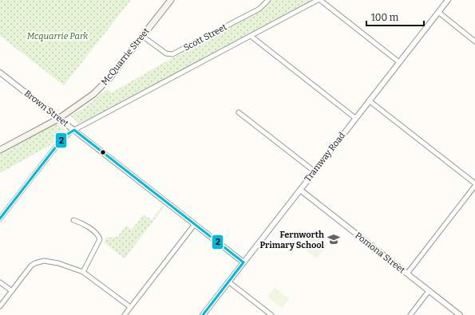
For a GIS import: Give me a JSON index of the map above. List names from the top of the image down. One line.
{"streets":{"main road":["McQuarrie Street"],"street":["Scott Street","Brown Street","Tramway Road","Pomona Street"]},"crossings":[["Scott Street","McQuarrie Street"],["McQuarrie Street","Brown Street"],["Brown Street","Tramway Road"],["Tramway Road","Pomona Street"]],"parks":["Mcquarrie Park"],"places":{"school or university":["Fernworth Primary School"]},"lines":["transit line 2"],"scale_bar":"100 m"}
